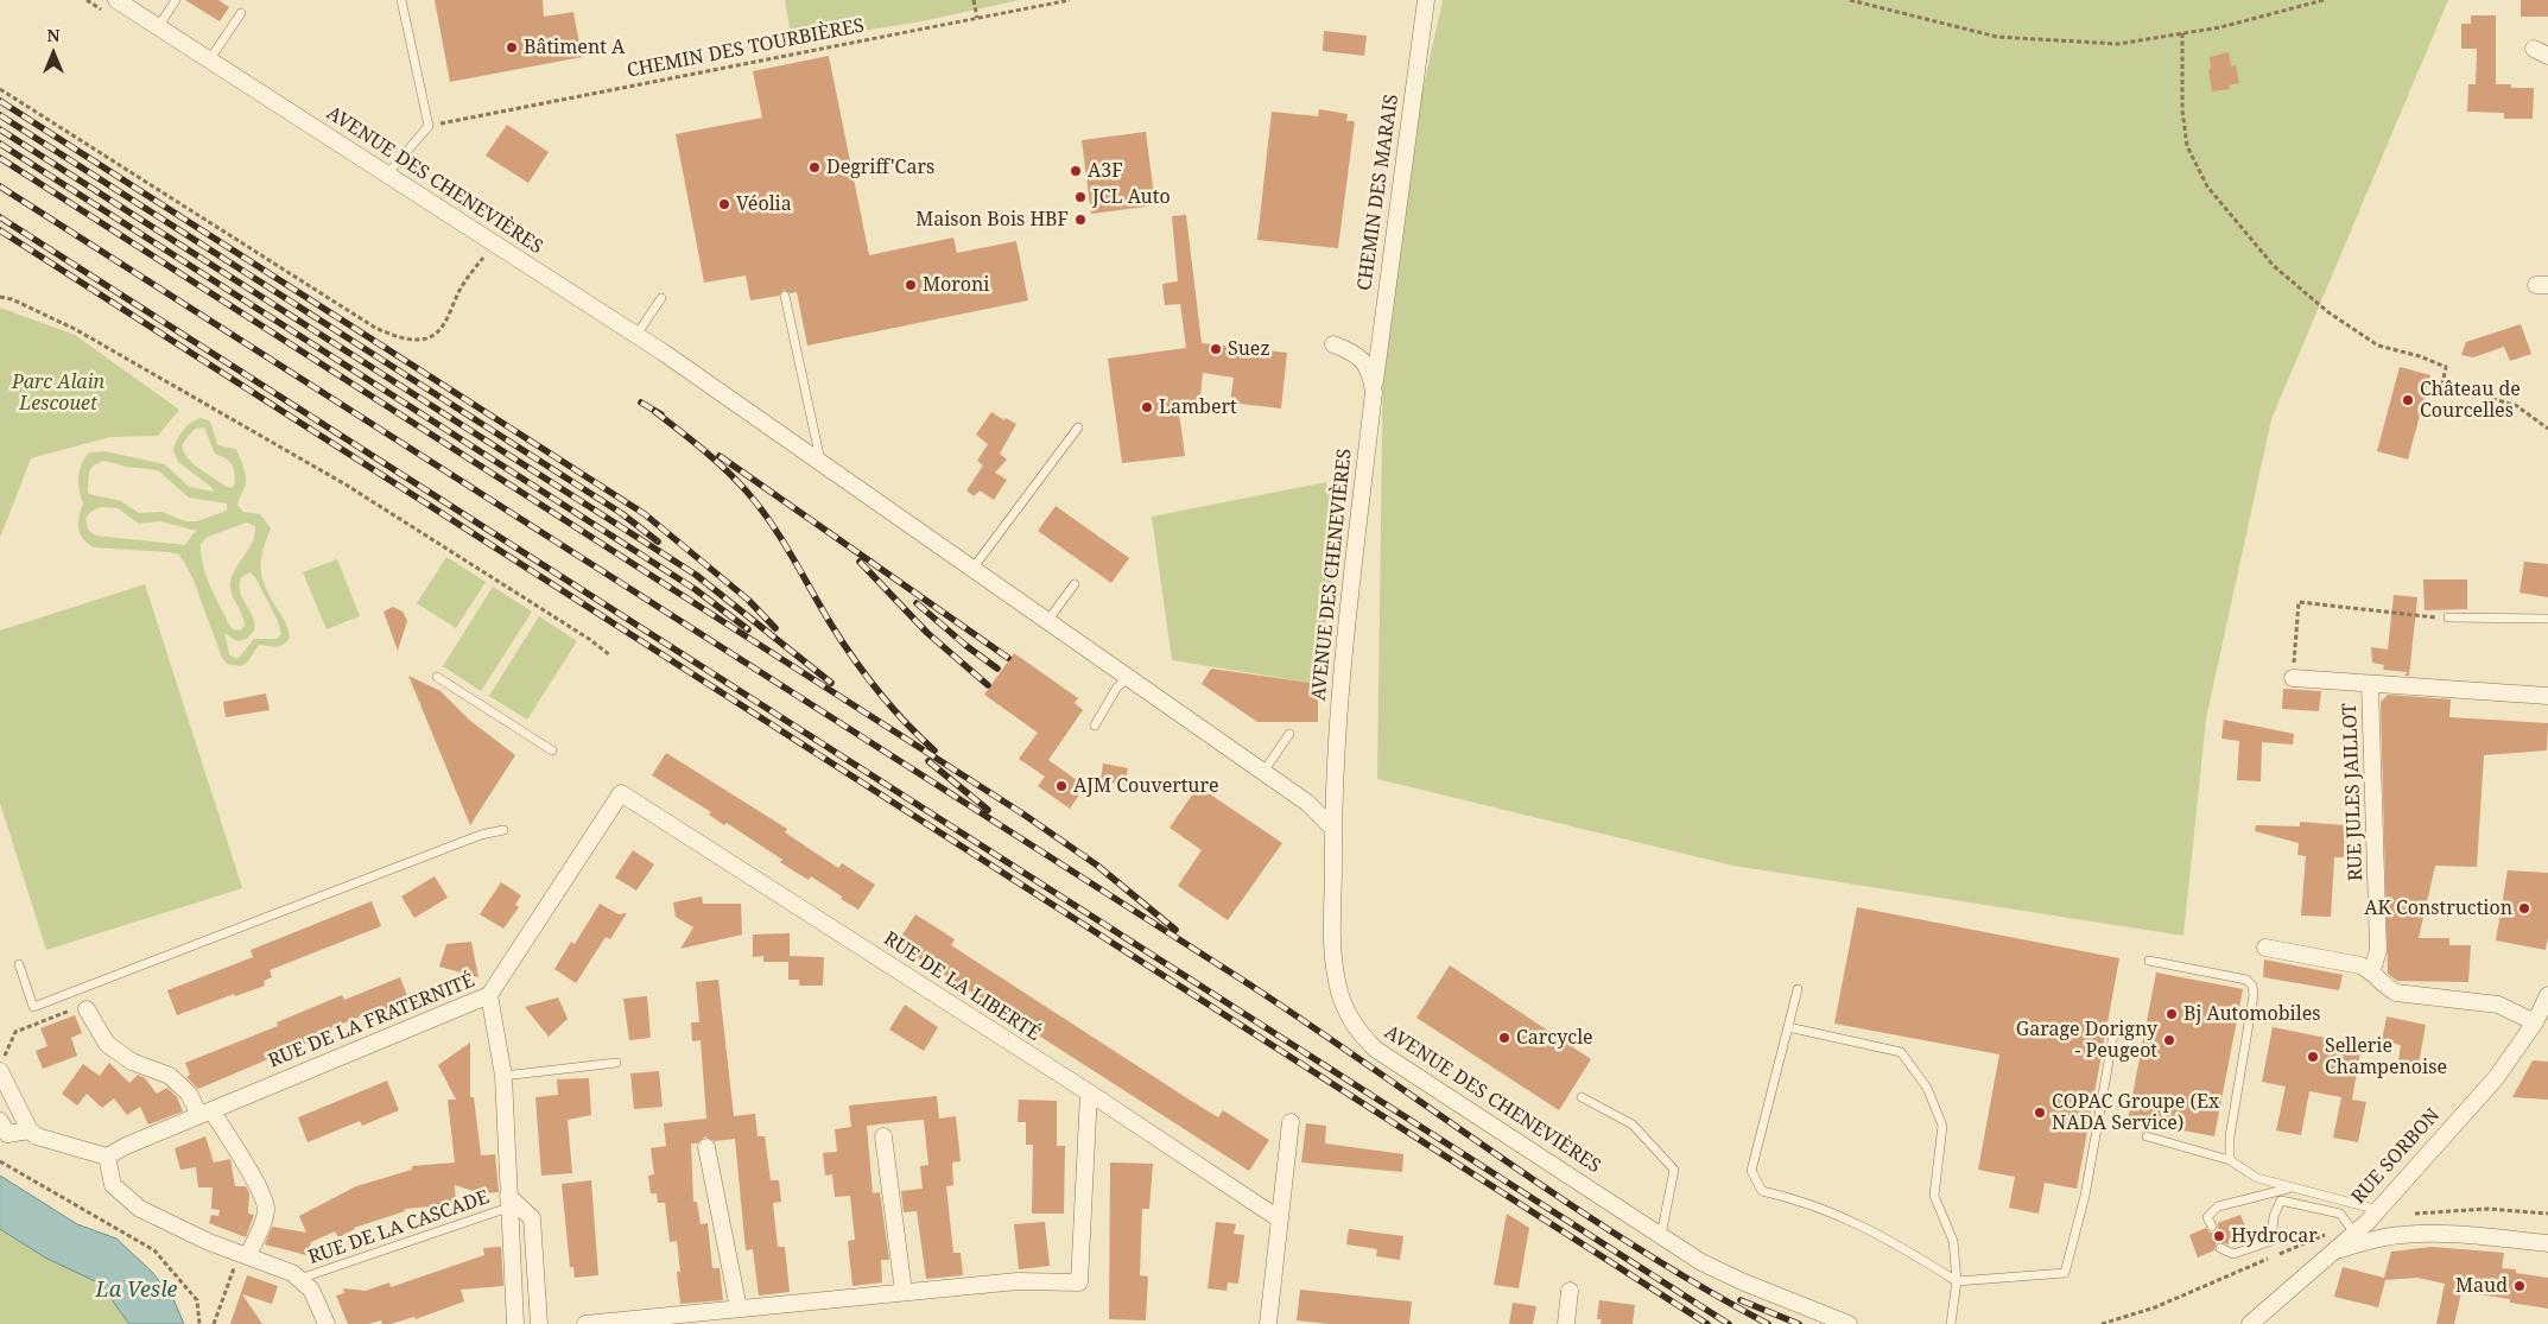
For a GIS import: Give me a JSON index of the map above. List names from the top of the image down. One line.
{"streets":{"street":["AVENUE DES CHENEVIÈRES","CHEMIN DES MARAIS","RUE JULES JAILLOT","RUE DE LA LIBERTÉ","RUE DE LA FRATERNITÉ","RUE SORBON"],"lane":["RUE DE LA CASCADE"],"path":["CHEMIN DES TOURBIÈRES"]},"crossings":[["AVENUE DES CHENEVIÈRES","CHEMIN DES MARAIS"],["RUE DE LA LIBERTÉ","RUE DE LA FRATERNITÉ"]],"water":["La Vesle"],"parks":["Parc Alain Lescouet"],"places":["Bâtiment A","Degriff'Cars","A3F","JCL Auto","Véolia","Maison Bois HBF","Moroni","Suez","Château de Courcelles","Lambert","AJM Couverture","AK Construction","Bj Automobiles","Carcycle","Garage Dorigny - Peugeot","Sellerie Champenoise","COPAC Groupe (Ex NADA Service)","Hydrocar","Maud"],"north":"top"}
